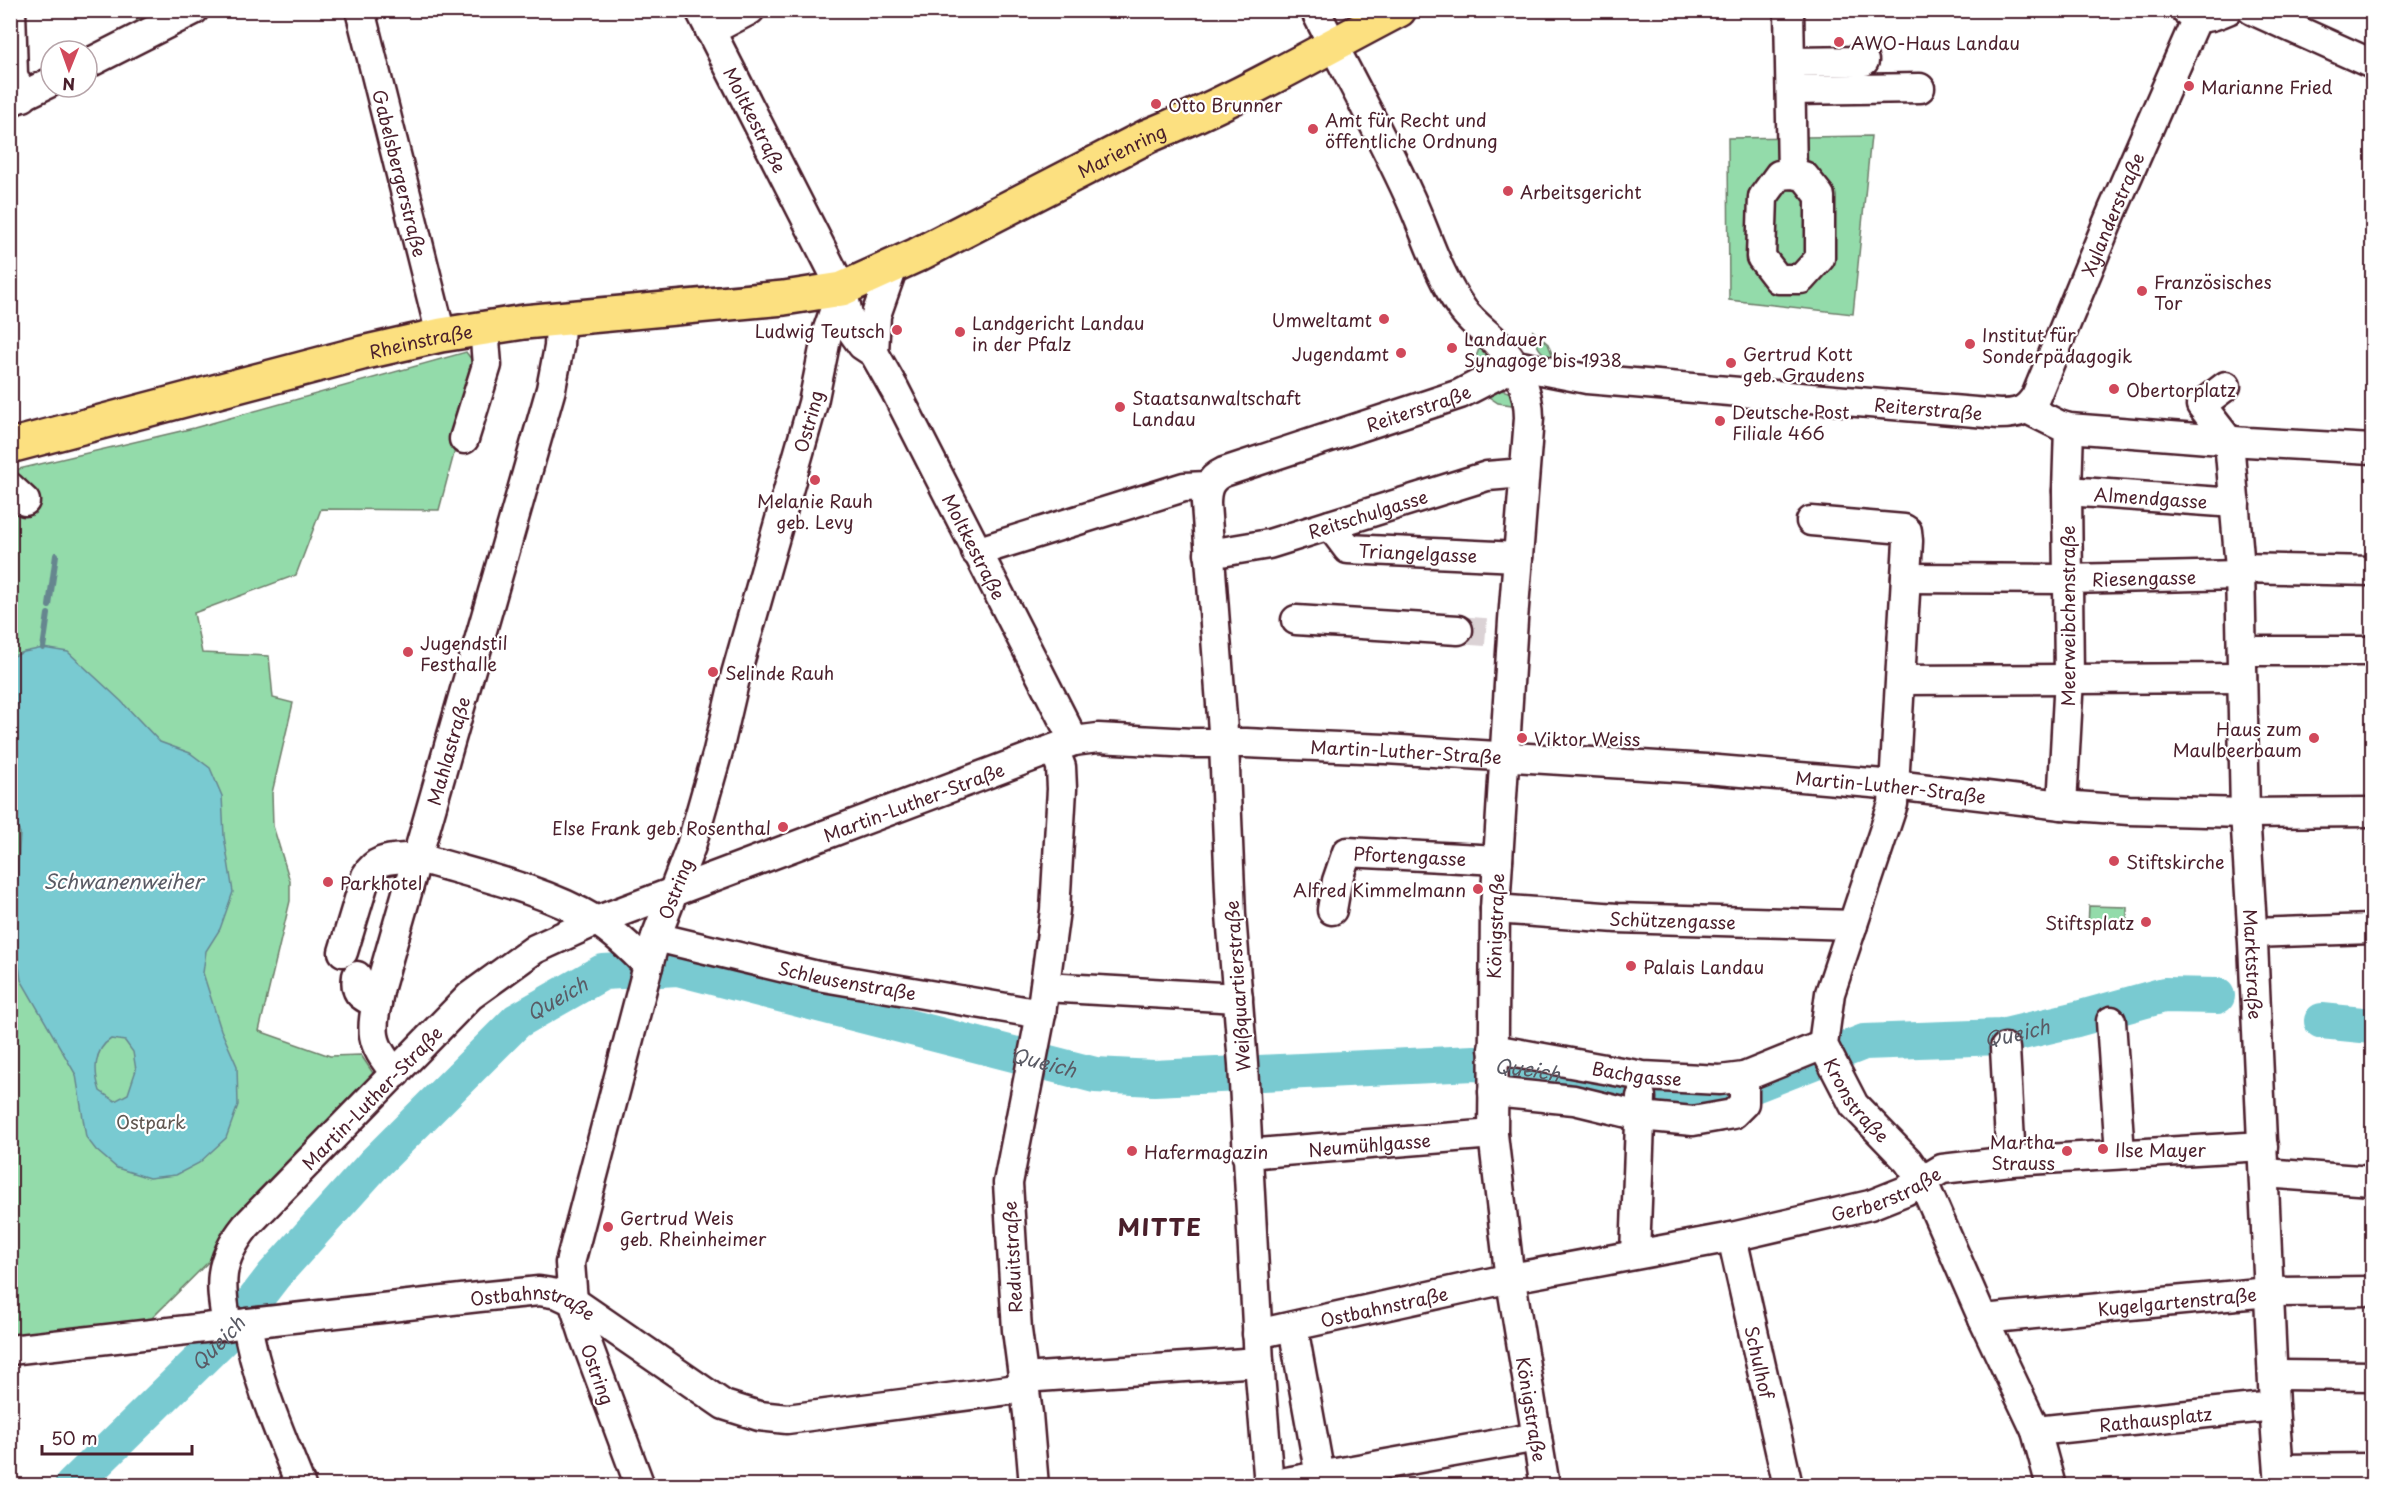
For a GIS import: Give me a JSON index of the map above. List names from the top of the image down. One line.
{"streets":{"main road":["Marienring","Rheinstraße"],"street":["Moltkestraße","Gabelsbergerstraße","Xylanderstraße","Reiterstraße","Ostring","Almendgasse","Reitschulgasse","Triangelgasse","Riesengasse","Meerweibchenstraße","Mahlastraße","Martin-Luther-Straße","Pfortengasse","Schützengasse","Königstraße","Marktstraße","Schleusenstraße","Weißquartierstraße","Bachgasse","Kronstraße","Neumühlgasse","Gerberstraße","Reduitstraße","Kugelgartenstraße","Ostbahnstraße","Schulhof","Rathausplatz"]},"crossings":[["Moltkestraße","Marienring"],["Moltkestraße","Rheinstraße"],["Moltkestraße","Reiterstraße"],["Moltkestraße","Ostring"],["Moltkestraße","Martin-Luther-Straße"],["Moltkestraße","Schleusenstraße"],["Moltkestraße","Reduitstraße"],["Marienring","Rheinstraße"],["Marienring","Ostring"],["Gabelsbergerstraße","Rheinstraße"],["Xylanderstraße","Reiterstraße"],["Rheinstraße","Ostring"],["Rheinstraße","Mahlastraße"],["Reiterstraße","Königstraße"],["Reiterstraße","Weißquartierstraße"],["Ostring","Martin-Luther-Straße"],["Ostring","Schleusenstraße"],["Ostring","Ostbahnstraße"],["Almendgasse","Meerweibchenstraße"],["Almendgasse","Marktstraße"],["Reitschulgasse","Triangelgasse"],["Reitschulgasse","Königstraße"],["Reitschulgasse","Weißquartierstraße"],["Triangelgasse","Königstraße"],["Riesengasse","Meerweibchenstraße"],["Riesengasse","Marktstraße"],["Riesengasse","Kronstraße"],["Meerweibchenstraße","Martin-Luther-Straße"],["Mahlastraße","Martin-Luther-Straße"],["Martin-Luther-Straße","Königstraße"],["Martin-Luther-Straße","Marktstraße"],["Martin-Luther-Straße","Weißquartierstraße"],["Martin-Luther-Straße","Kronstraße"],["Martin-Luther-Straße","Ostbahnstraße"],["Pfortengasse","Königstraße"],["Schützengasse","Königstraße"],["Schützengasse","Kronstraße"],["Königstraße","Bachgasse"],["Königstraße","Neumühlgasse"],["Königstraße","Gerberstraße"],["Königstraße","Ostbahnstraße"],["Marktstraße","Gerberstraße"],["Marktstraße","Kugelgartenstraße"],["Marktstraße","Rathausplatz"],["Schleusenstraße","Weißquartierstraße"],["Schleusenstraße","Reduitstraße"],["Weißquartierstraße","Neumühlgasse"],["Weißquartierstraße","Ostbahnstraße"],["Bachgasse","Kronstraße"],["Kronstraße","Gerberstraße"],["Kronstraße","Kugelgartenstraße"],["Kronstraße","Rathausplatz"],["Gerberstraße","Ostbahnstraße"],["Gerberstraße","Schulhof"],["Reduitstraße","Ostbahnstraße"]],"districts":["MITTE"],"water":["Schwanenweiher","Queich"],"parks":["Ostpark"],"places":["AWO-Haus Landau","Marianne Fried","Otto Brunner","Amt für Recht und öffentliche Ordnung","Arbeitsgericht","Französisches Tor","Umweltamt","Ludwig Teutsch","Landgericht Landau in der Pfalz","Institut für Sonderpädagogik","Landauer Synagoge bis 1938","Jugendamt","Gertrud Kott geb. Graudens","Obertorplatz","Staatsanwaltschaft Landau","Deutsche Post Filiale 466","Melanie Rauh geb. Levy","Jugendstil Festhalle","Selinde Rauh","Viktor Weiss","Haus zum Maulbeerbaum","Else Frank geb. Rosenthal","Stiftskirche","Parkhotel","Alfred Kimmelmann","Stiftsplatz","Palais Landau","Ilse Mayer","Hafermagazin","Martha Strauss","Gertrud Weis geb. Rheinheimer"],"scale_bar":"50 m","north":"bottom"}
